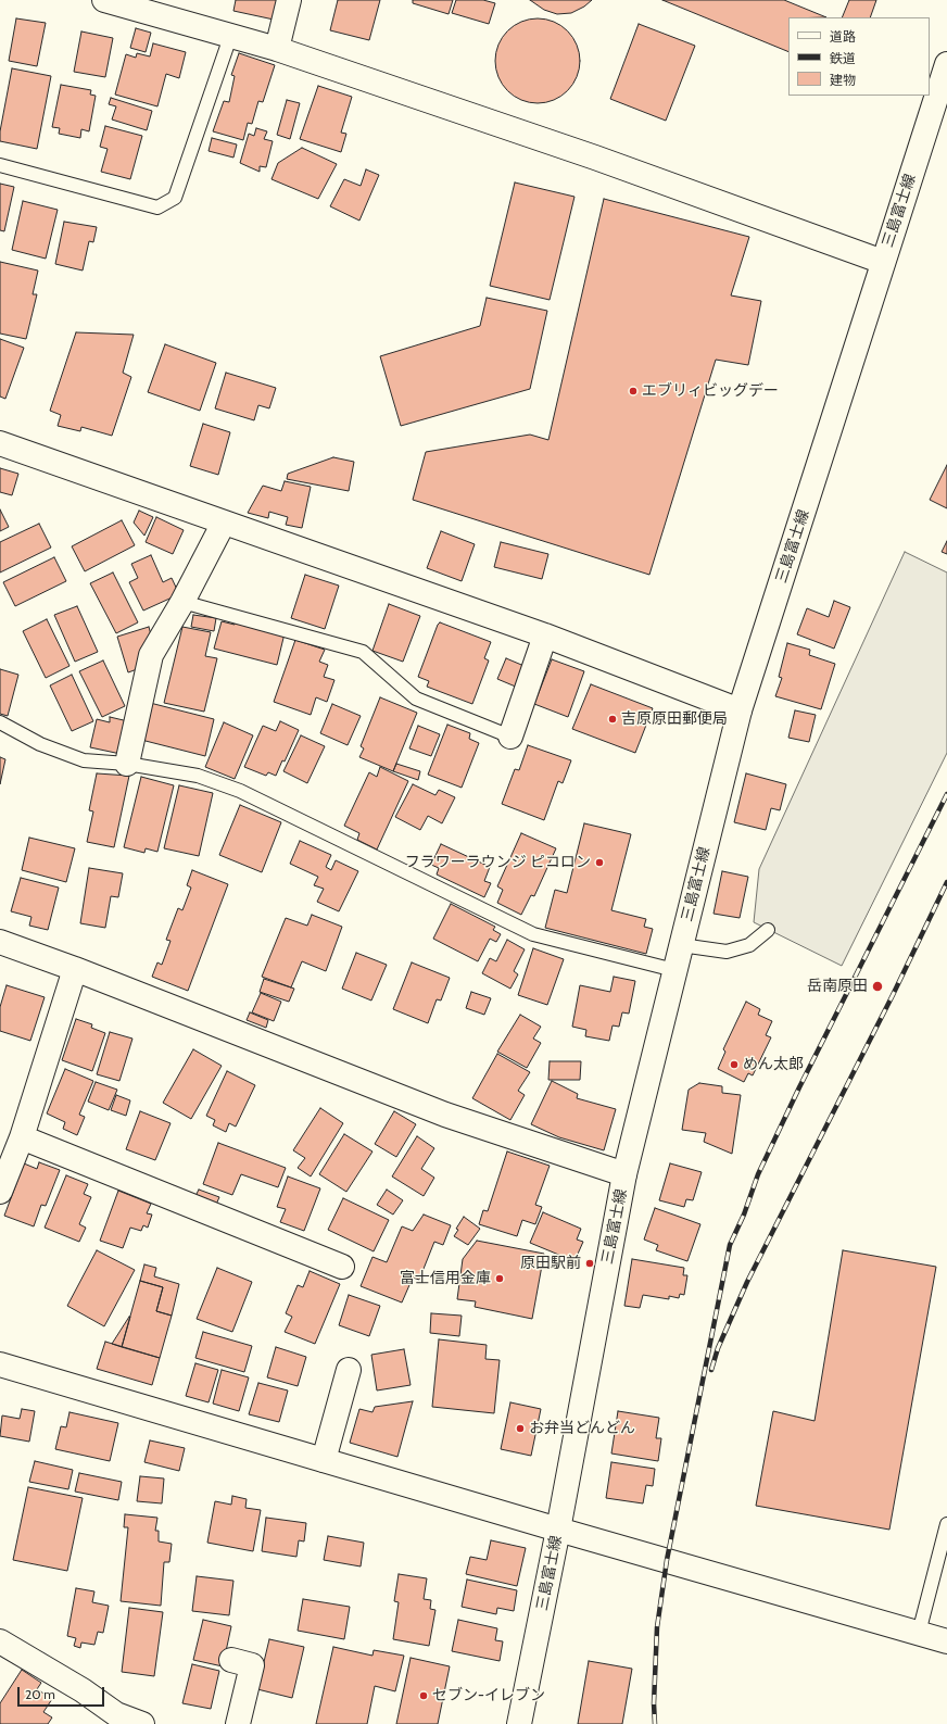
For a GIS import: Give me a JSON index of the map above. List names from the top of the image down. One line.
{"streets":{"street":["三島富士線"]},"places":["エブリィビッグデー","吉原原田郵便局","フラワーラウンジ ピコロン","岳南原田","めん太郎","原田駅前","富士信用金庫","お弁当どんどん","セブン-イレブン"],"legend":["道路","鉄道","建物"],"scale_bar":"20 m"}
